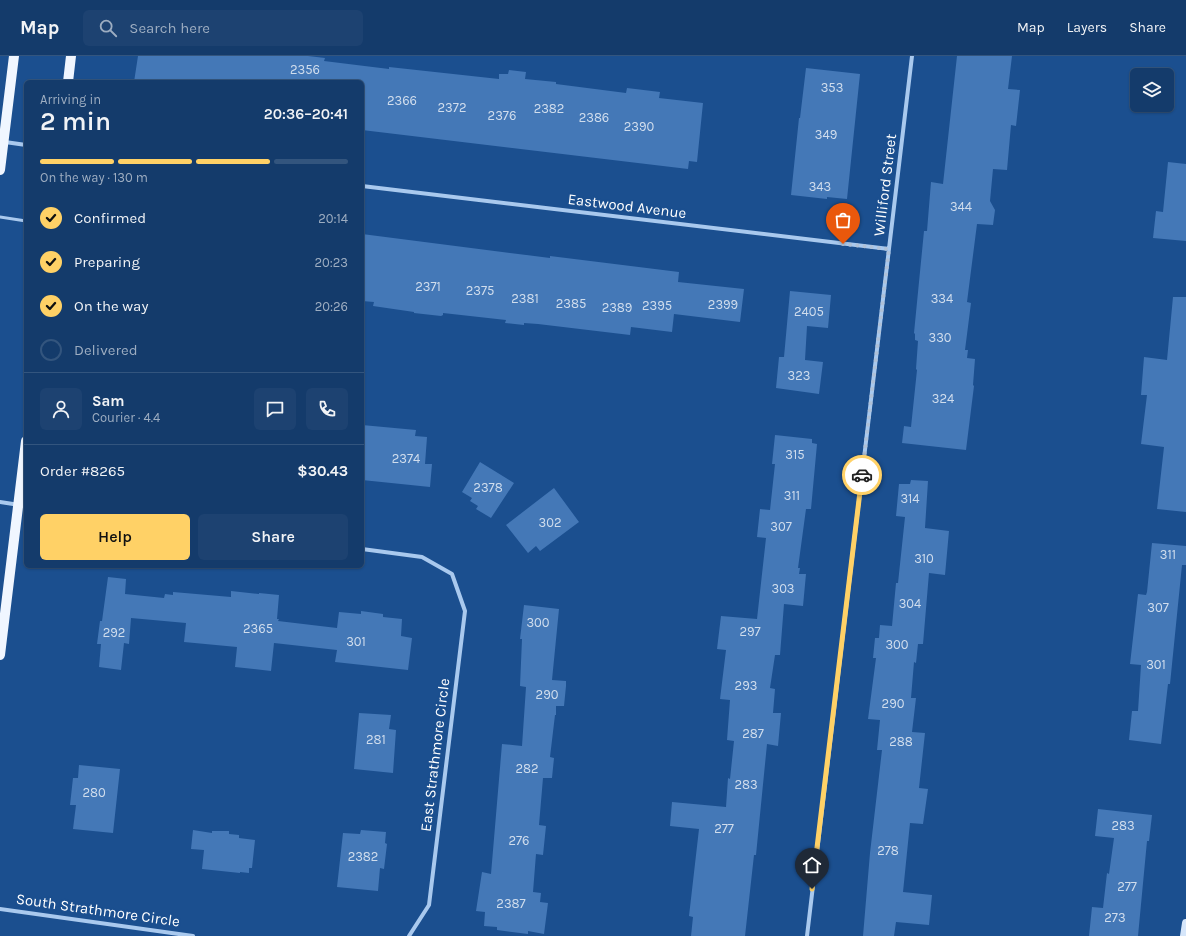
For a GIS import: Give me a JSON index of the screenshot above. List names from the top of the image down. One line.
{"streets":{"street":["Williford Street","Eastwood Avenue","East Strathmore Circle","South Strathmore Circle"]},"crossings":[["Williford Street","Eastwood Avenue"]],"house_numbers":["2356","353","2366","2372","2382","2376","2386","2390","349","343","344","2371","2375","2381","334","2385","2399","2395","2389","2405","330","323","324","315","2374","2378","311","314","302","307","311","310","303","304","307","300","2365","297","292","301","300","301","293","290","290","287","281","288","282","283","280","283","277","276","278","2382","277","2387","273"],"page":{"header":"Map","search":"Search here","nav":["Map","Layers","Share"],"heading":["2 min","Arriving in","20:36–20:41"],"panel":["Sam","Courier · 4.4","Order #8265","$30.43"],"bar":"On the way · 130 m","list":[["Confirmed","20:14"],["Preparing","20:23"],["On the way","20:26"],"Delivered"],"buttons":["Help","Share"]}}
